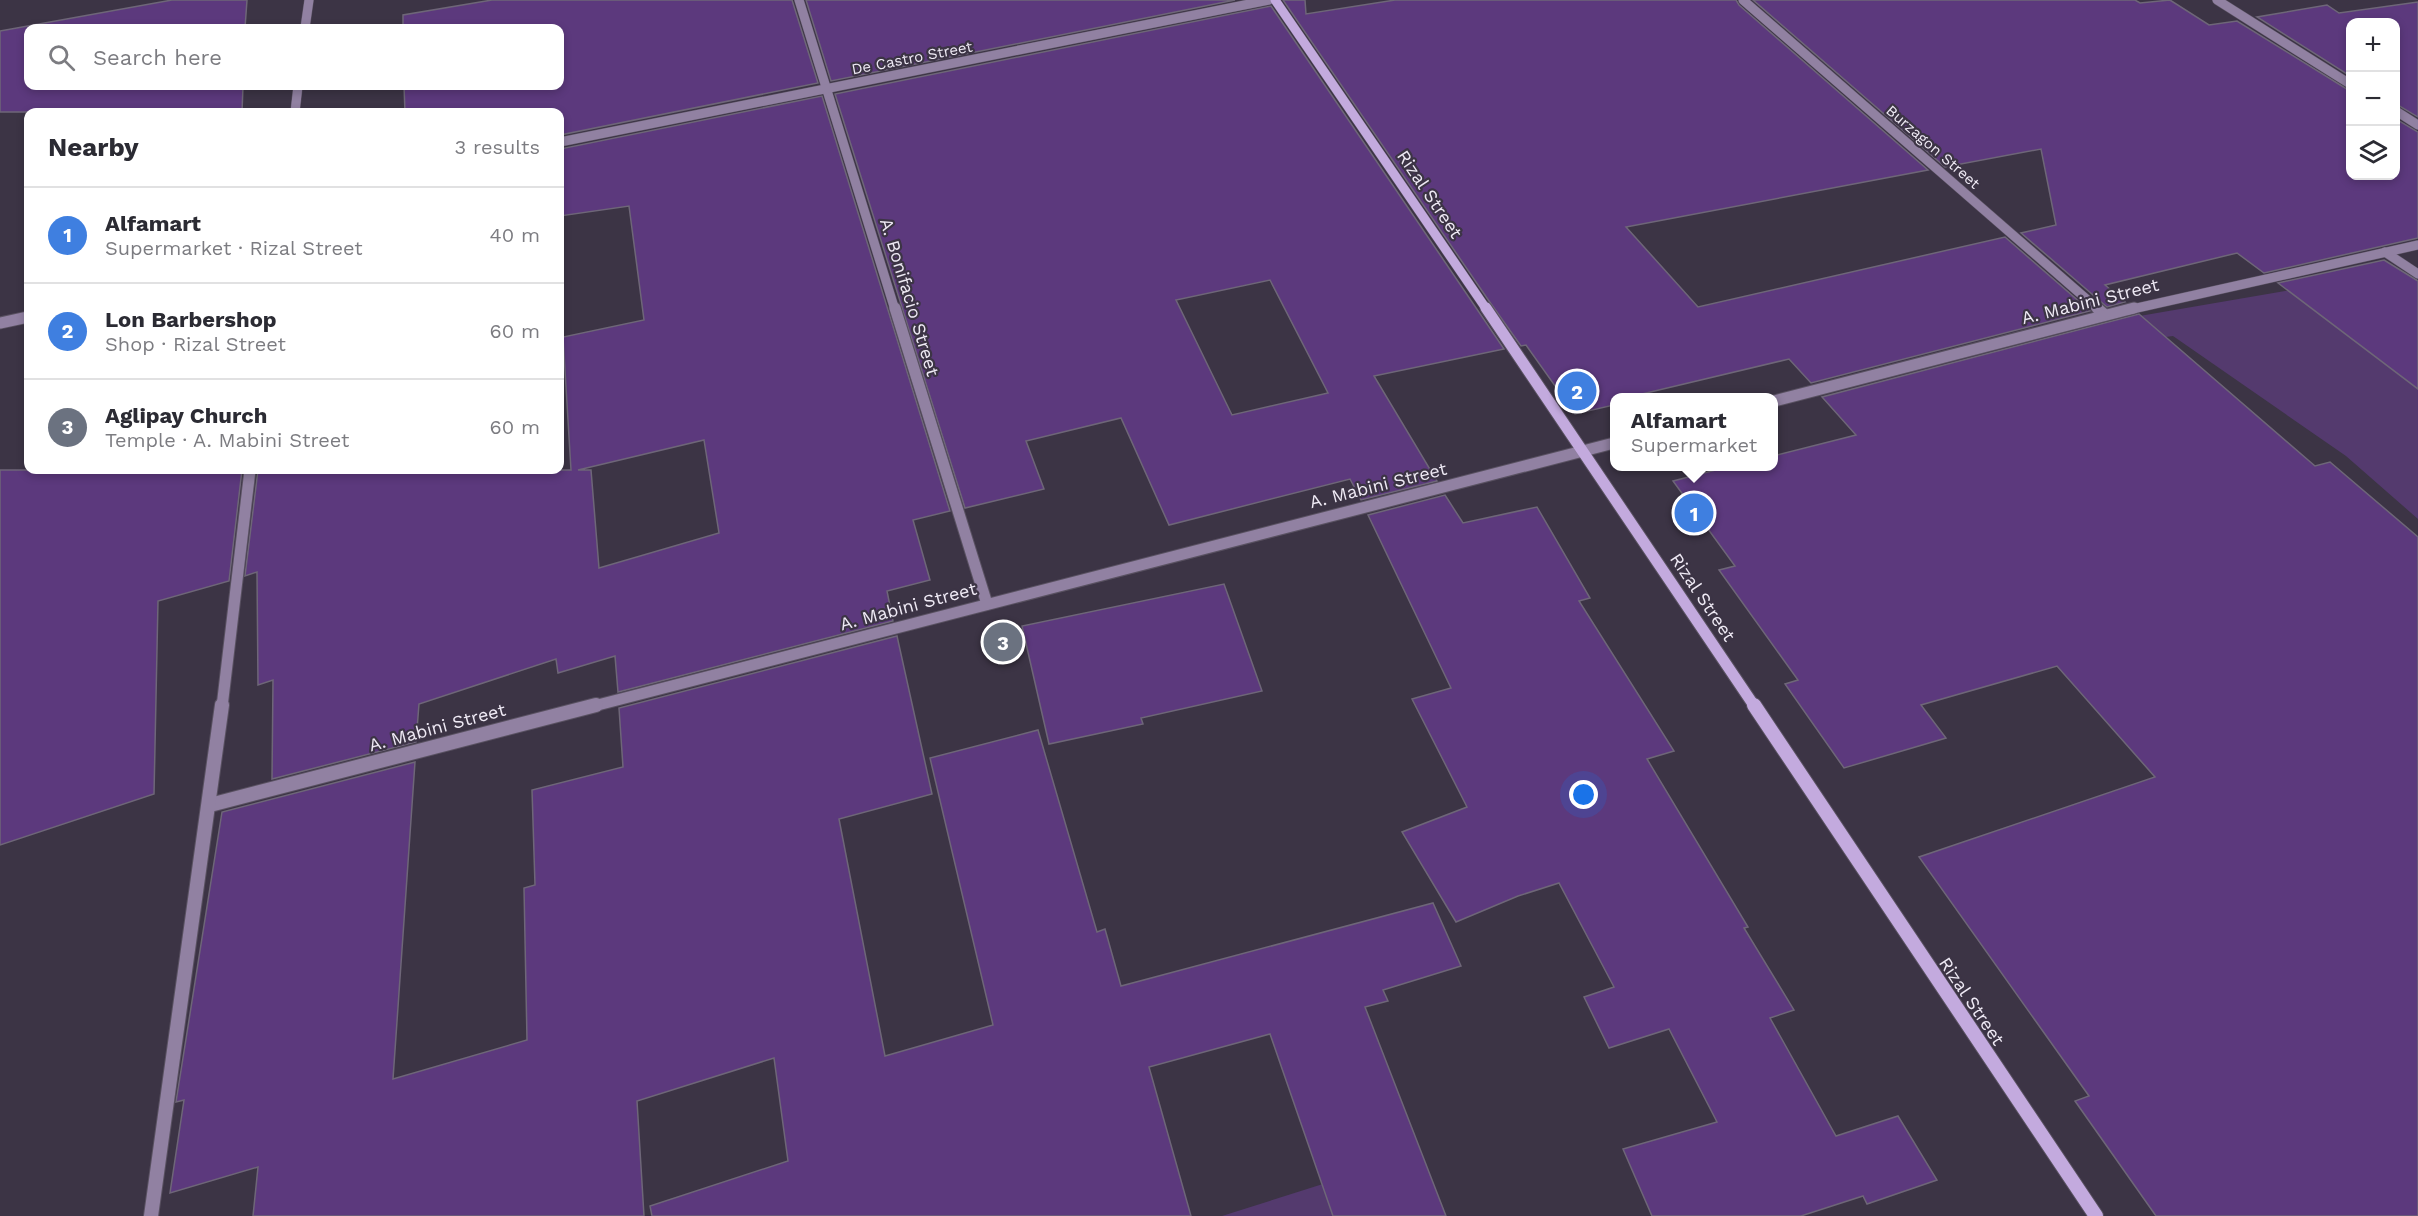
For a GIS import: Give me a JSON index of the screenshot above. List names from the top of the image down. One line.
{"streets":{"main road":["Rizal Street"],"street":["De Castro Street","Burzagon Street","A. Bonifacio Street","A. Mabini Street"]},"crossings":[["De Castro Street","A. Bonifacio Street"],["Burzagon Street","A. Mabini Street"],["Rizal Street","A. Mabini Street"],["A. Bonifacio Street","A. Mabini Street"]],"page":{"map_buttons":["+","−"],"search":"Search here","heading":["Nearby","3 results"],"list":[{"mark":"1","name":"Alfamart","note":"Supermarket · Rizal Street","value":"40 m"},{"mark":"2","name":"Lon Barbershop","note":"Shop · Rizal Street","value":"60 m"},{"mark":"3","name":"Aglipay Church","note":"Temple · A. Mabini Street","value":"60 m"}],"pins":["2","1","3"],"popup":["Alfamart","Supermarket"]}}
